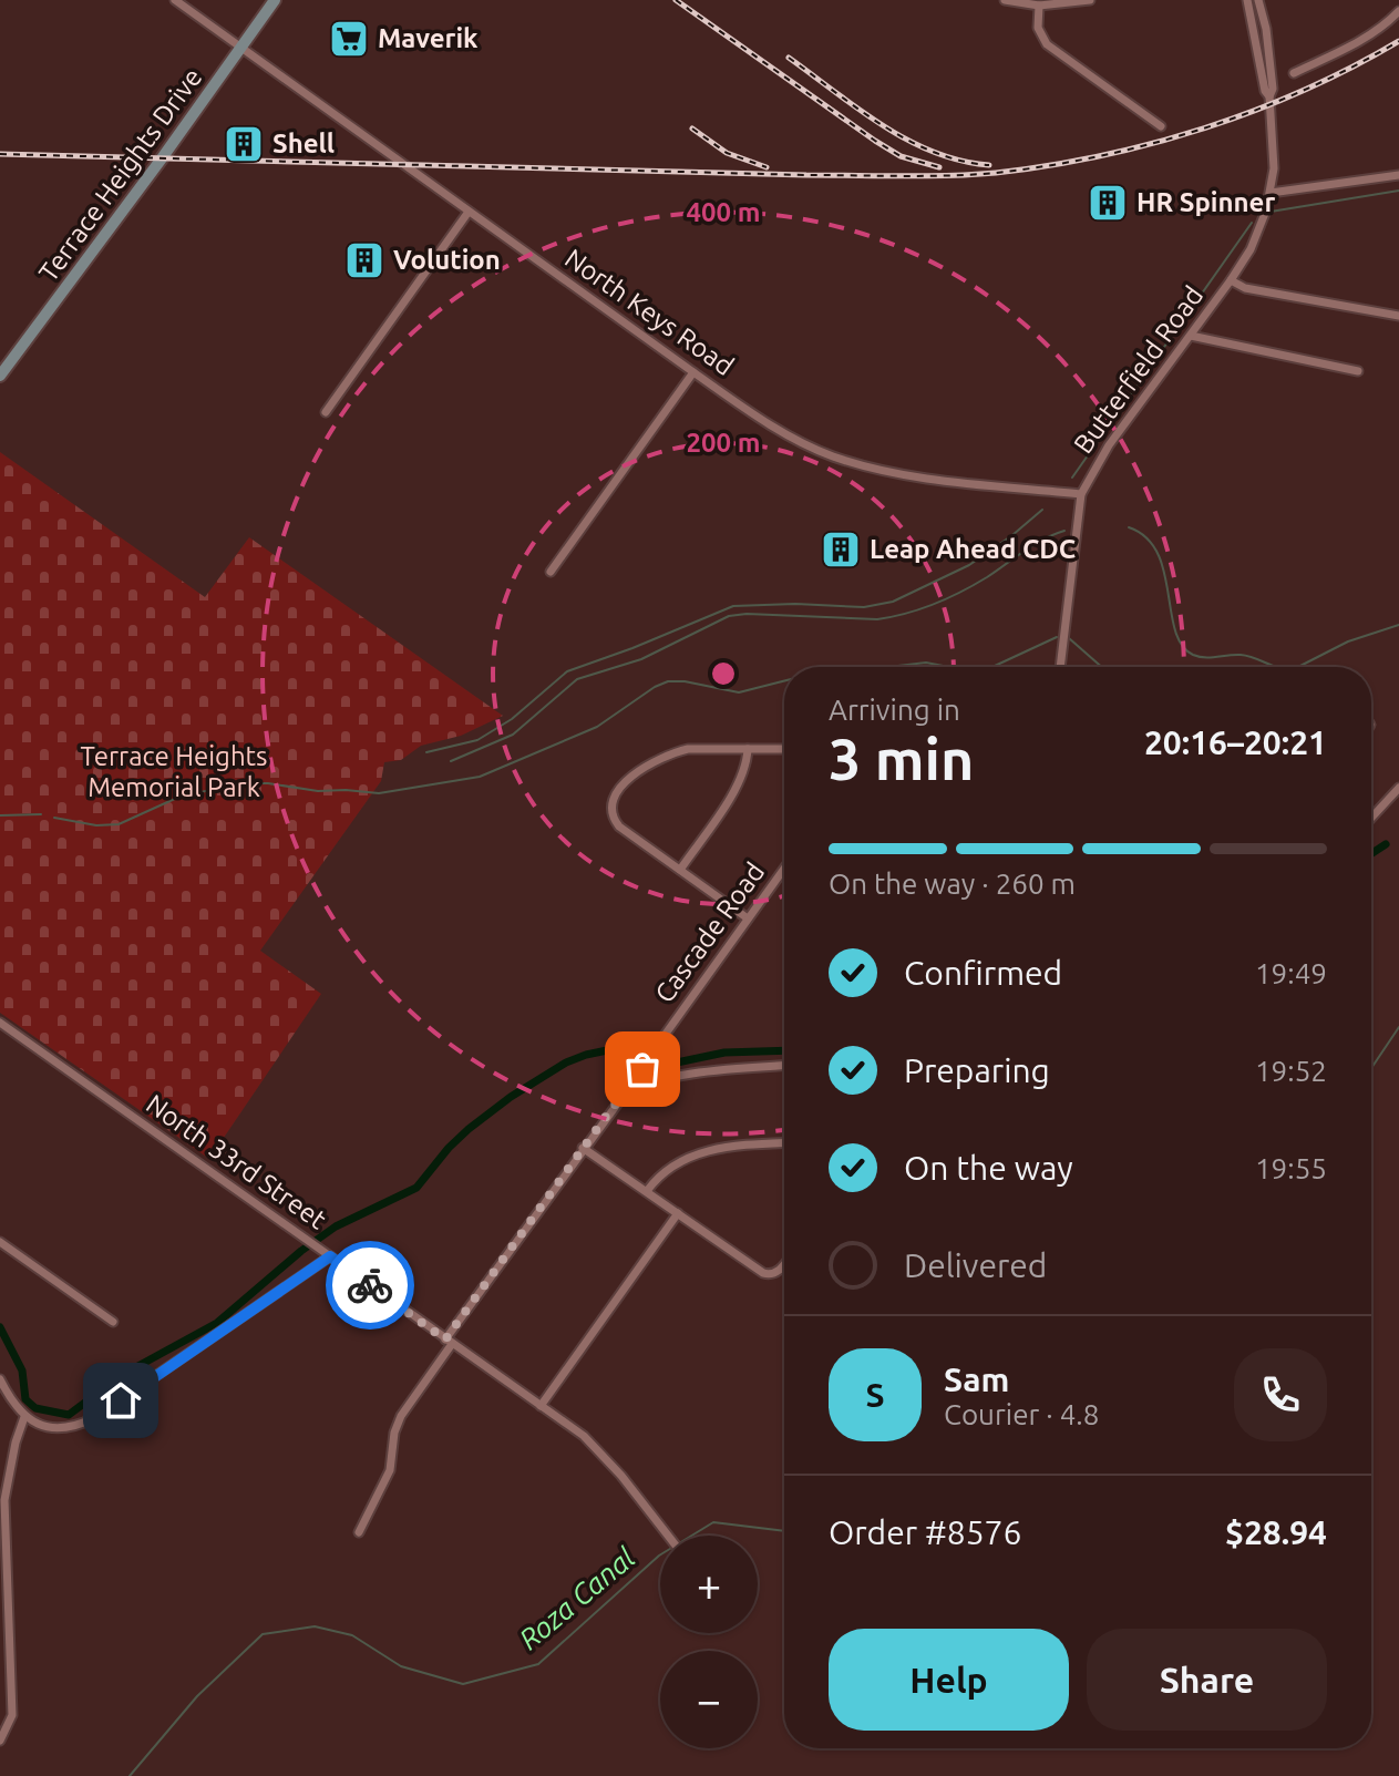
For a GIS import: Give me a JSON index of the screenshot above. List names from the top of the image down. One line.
{"streets":{"main road":["Terrace Heights Drive"],"street":["North Keys Road","Butterfield Road","Cascade Road","North 33rd Street"]},"crossings":[["Terrace Heights Drive","North Keys Road"],["North Keys Road","Butterfield Road"]],"water":["Roza Canal"],"parks":["Terrace Heights Memorial Park"],"places":{"supermarket":["Maverik"],"building":["Shell","HR Spinner","Volution","Leap Ahead CDC"]},"page":{"heading":["3 min","Arriving in","20:16–20:21"],"panel":["Sam","Courier · 4.8","Order #8576","$28.94"],"bar":"On the way · 260 m","list":[["Confirmed","19:49"],["Preparing","19:52"],["On the way","19:55"],"Delivered"],"round":"S","map_buttons":["+","−"],"buttons":["Help","Share"]},"rings":["400 m","200 m"]}
